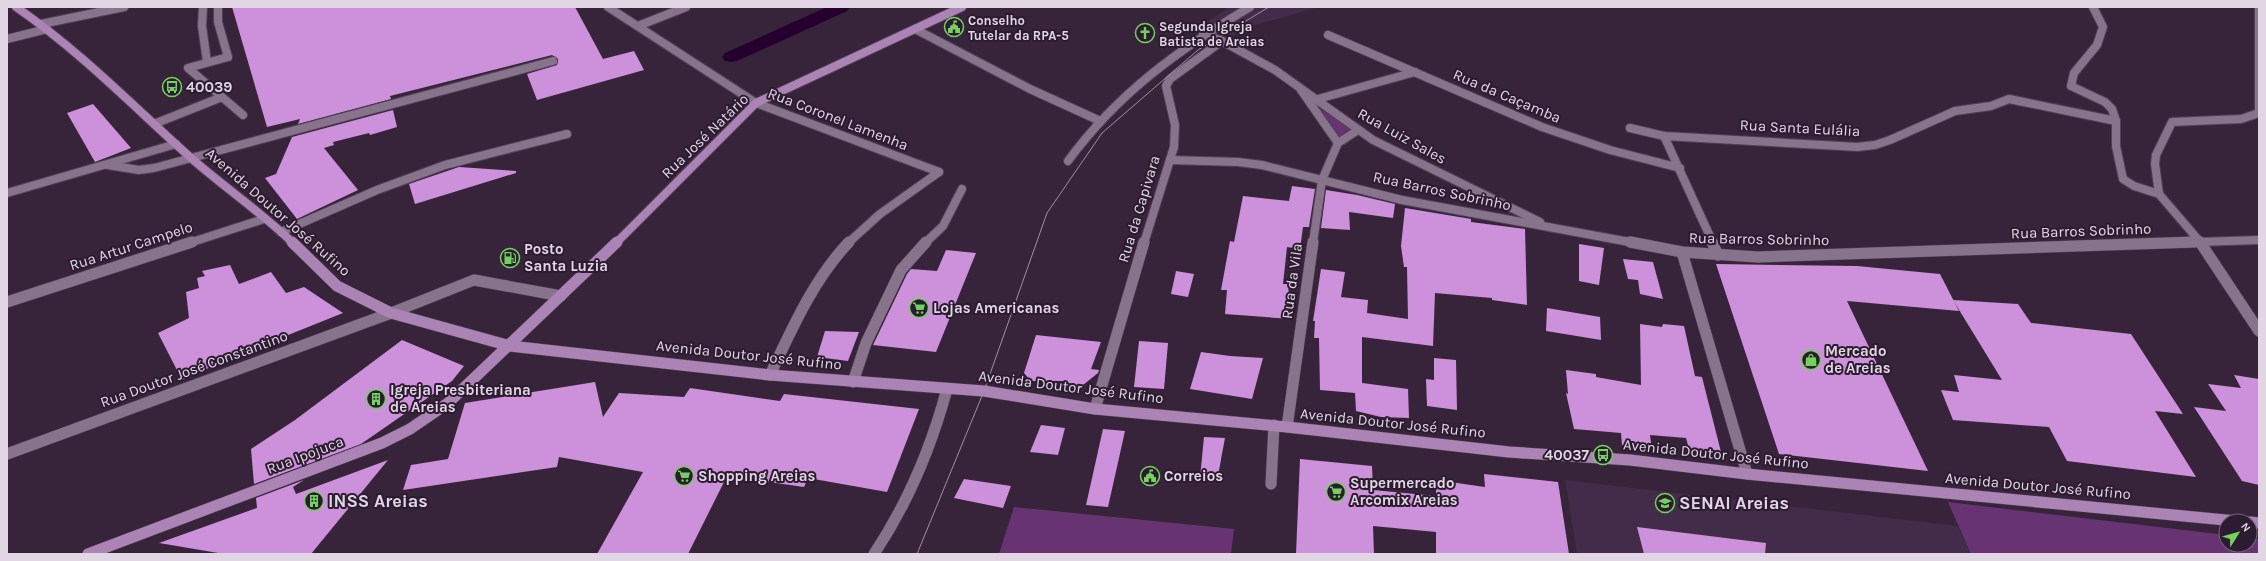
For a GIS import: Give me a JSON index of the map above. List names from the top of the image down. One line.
{"streets":{"main road":["Rua José Natário","Avenida Doutor José Rufino","Rua Ipojuca"],"street":["Rua da Caçamba","Rua Coronel Lamenha","Rua Santa Eulália","Rua Luiz Sales","Rua Barros Sobrinho","Rua da Capivara","Rua Artur Campelo","Rua da Vila","Rua Doutor José Constantino"]},"crossings":[["Rua Coronel Lamenha","Rua José Natário"],["Rua Coronel Lamenha","Avenida Doutor José Rufino"],["Rua José Natário","Avenida Doutor José Rufino"],["Rua José Natário","Rua Doutor José Constantino"],["Rua José Natário","Rua Ipojuca"],["Rua Luiz Sales","Rua Barros Sobrinho"],["Rua Luiz Sales","Rua da Capivara"],["Rua Barros Sobrinho","Rua da Capivara"],["Rua Barros Sobrinho","Rua da Vila"],["Rua da Capivara","Avenida Doutor José Rufino"],["Avenida Doutor José Rufino","Rua Artur Campelo"],["Avenida Doutor José Rufino","Rua da Vila"],["Avenida Doutor José Rufino","Rua Doutor José Constantino"],["Avenida Doutor José Rufino","Rua Ipojuca"]],"places":{"public building":["Conselho Tutelar da RPA-5","Correios"],"church":["Segunda Igreja Batista de Areias"],"bus stop":["40039","40037"],"fuel station":["Posto Santa Luzia"],"supermarket":["Lojas Americanas","Shopping Areias","Supermercado Arcomix Areias"],"shop":["Mercado de Areias"],"building":["Igreja Presbiteriana de Areias","INSS Areias"],"school or university":["SENAI Areias"]},"north":"top right"}
